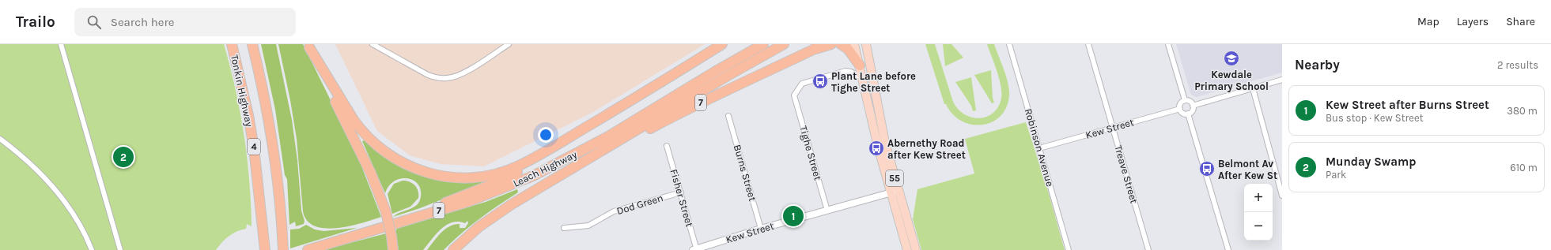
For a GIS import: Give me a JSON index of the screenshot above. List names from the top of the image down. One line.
{"streets":{"highway":["Tonkin Highway","7","4","Leach Highway"],"main road":["55"],"street":["Kew Street","Robinson Avenue","Tighe Street","Burns Street","Treave Street","Fisher Street","Dod Green"]},"crossings":[["7","Leach Highway"],["Kew Street","Robinson Avenue"],["Kew Street","Tighe Street"],["Kew Street","Burns Street"],["Kew Street","Treave Street"],["Kew Street","55"],["Kew Street","Fisher Street"],["Tighe Street","55"],["Fisher Street","Dod Green"]],"places":{"school or university":["Kewdale Primary School"],"bus stop":["Plant Lane before Tighe Street","Abernethy Road after Kew Street","Belmont Av After Kew St"]},"page":{"header":"Trailo","search":"Search here","nav":["Map","Layers","Share"],"heading":["Nearby","2 results"],"list":[{"mark":"1","name":"Kew Street after Burns Street","note":"Bus stop · Kew Street","value":"380 m"},{"mark":"2","name":"Munday Swamp","note":"Park","value":"610 m"}],"pins":["2","1"],"map_buttons":["+","−"]}}
